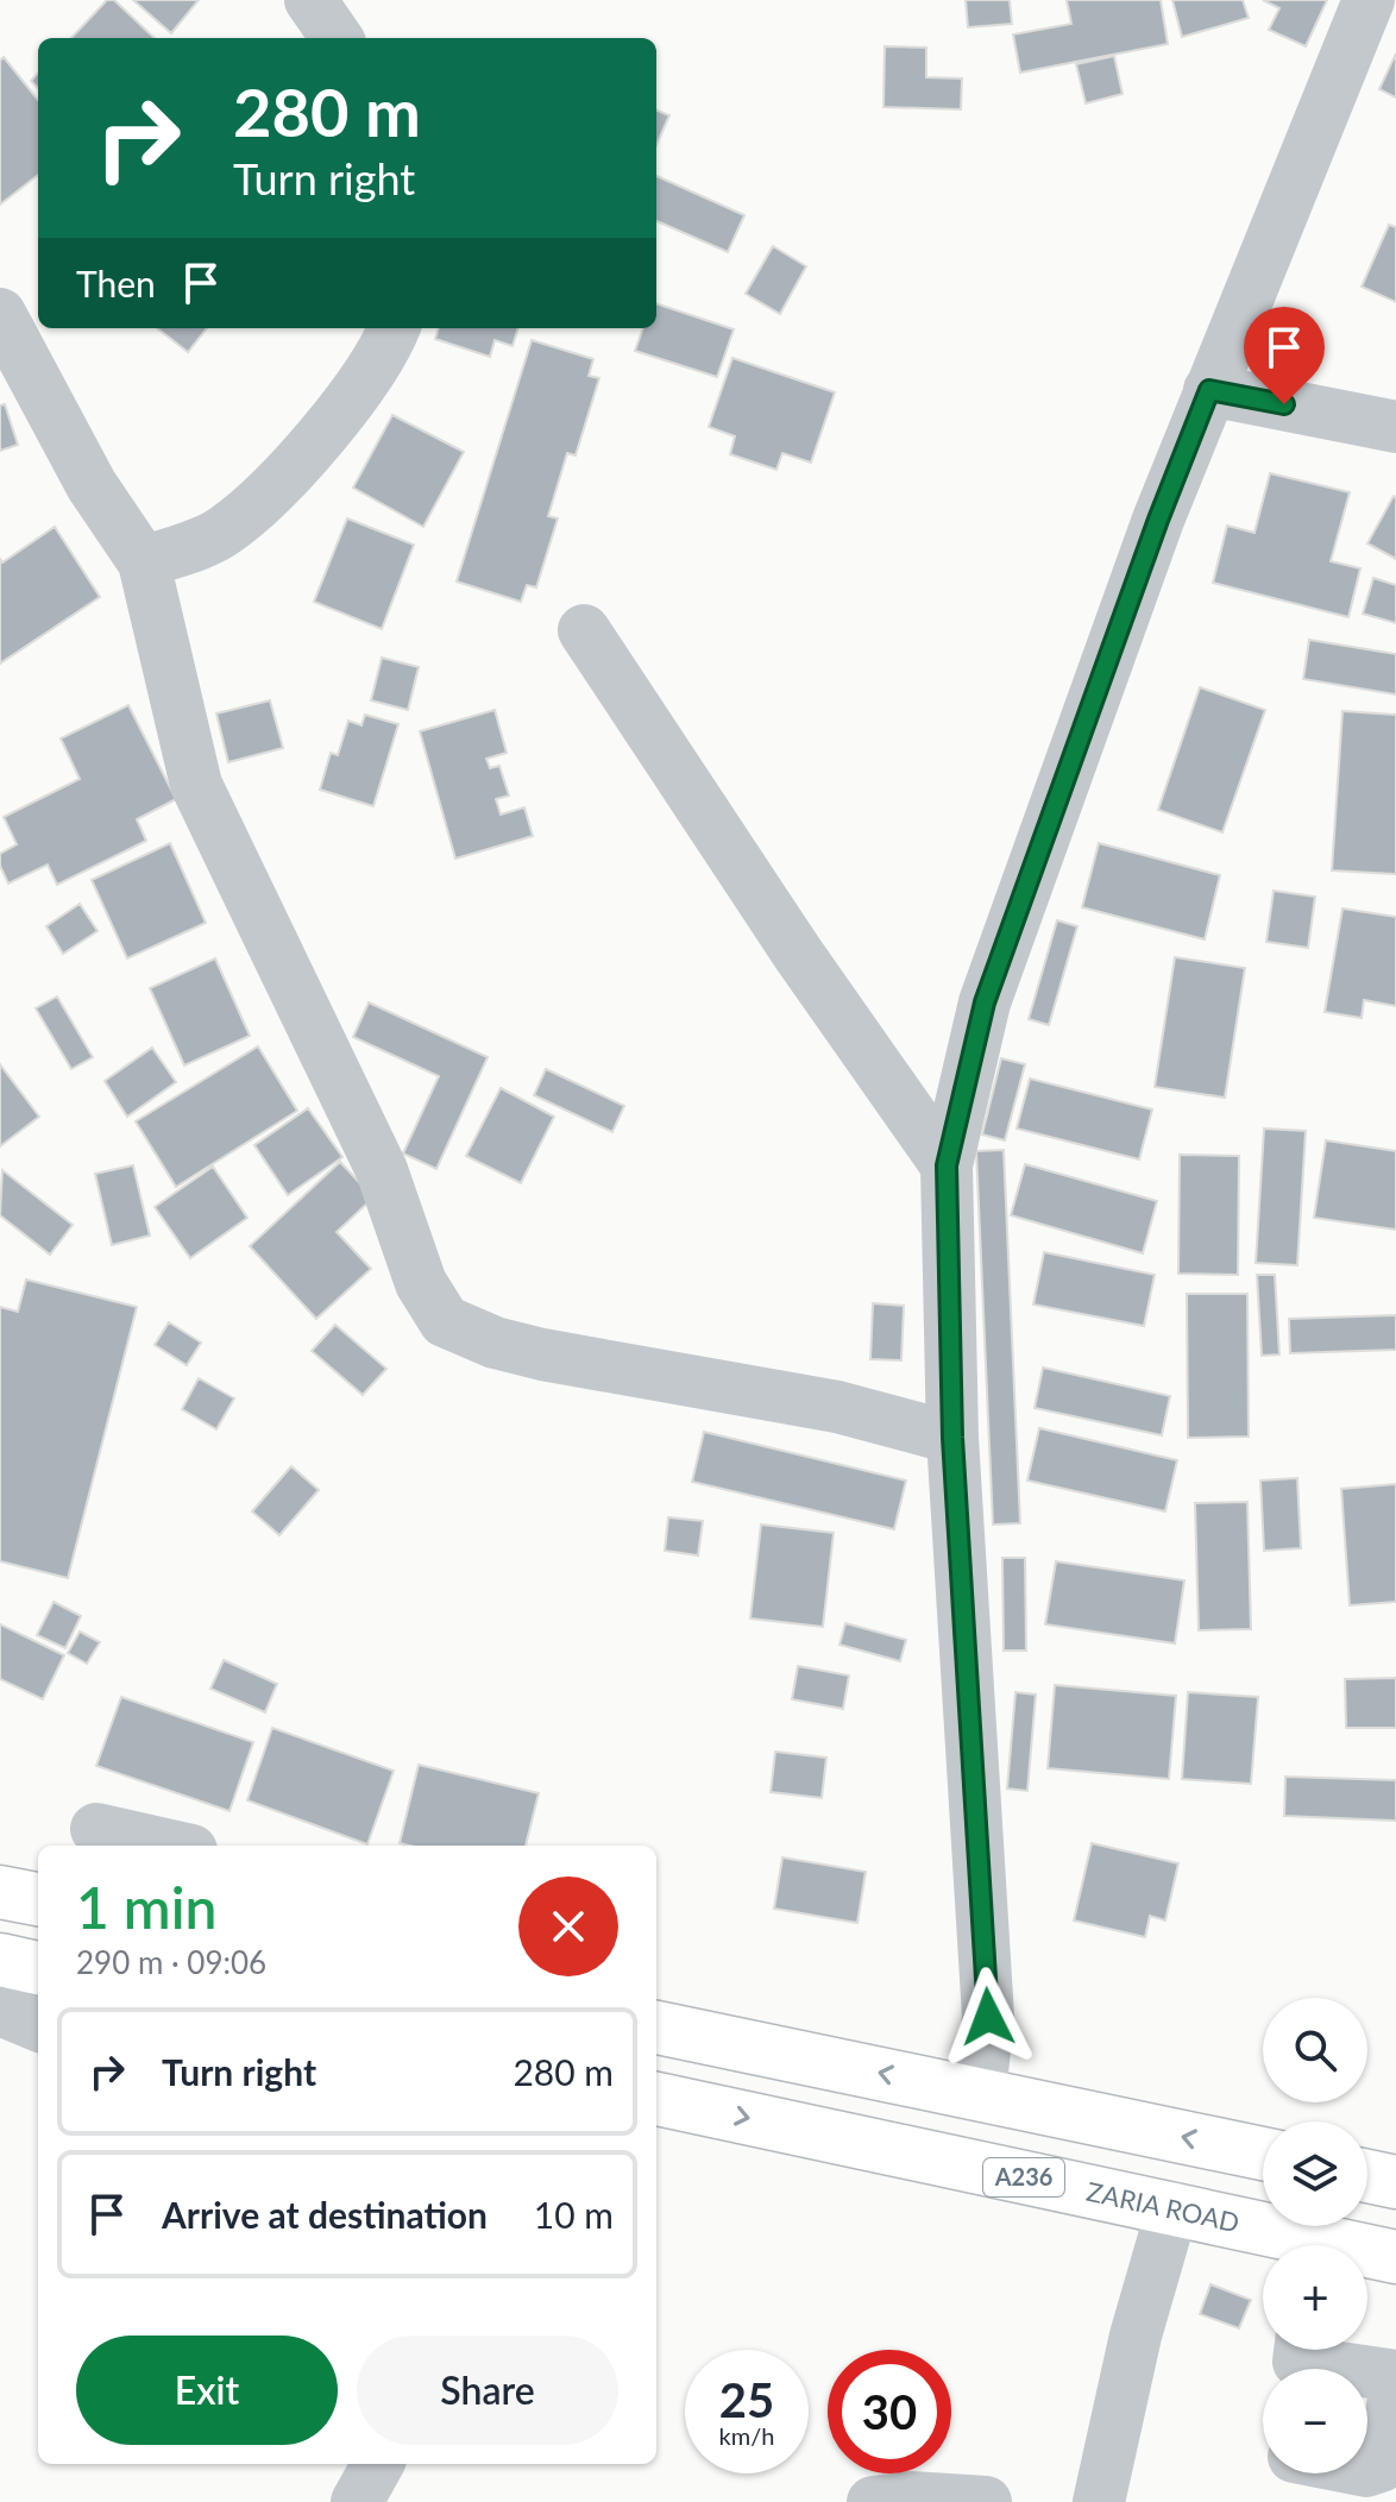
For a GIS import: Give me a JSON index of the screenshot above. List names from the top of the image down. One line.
{"streets":{"highway":["A236","ZARIA ROAD"]},"page":{"turn":["280 m","Turn right"],"then":"Then","heading":["1 min","290 m · 09:06"],"map_buttons":["+","−"],"list":[{"name":"Turn right","value":"280 m"},{"name":"Arrive at destination","value":"10 m"}],"buttons":["Exit","Share"],"speed":"25 km/h","limit":"30"}}
